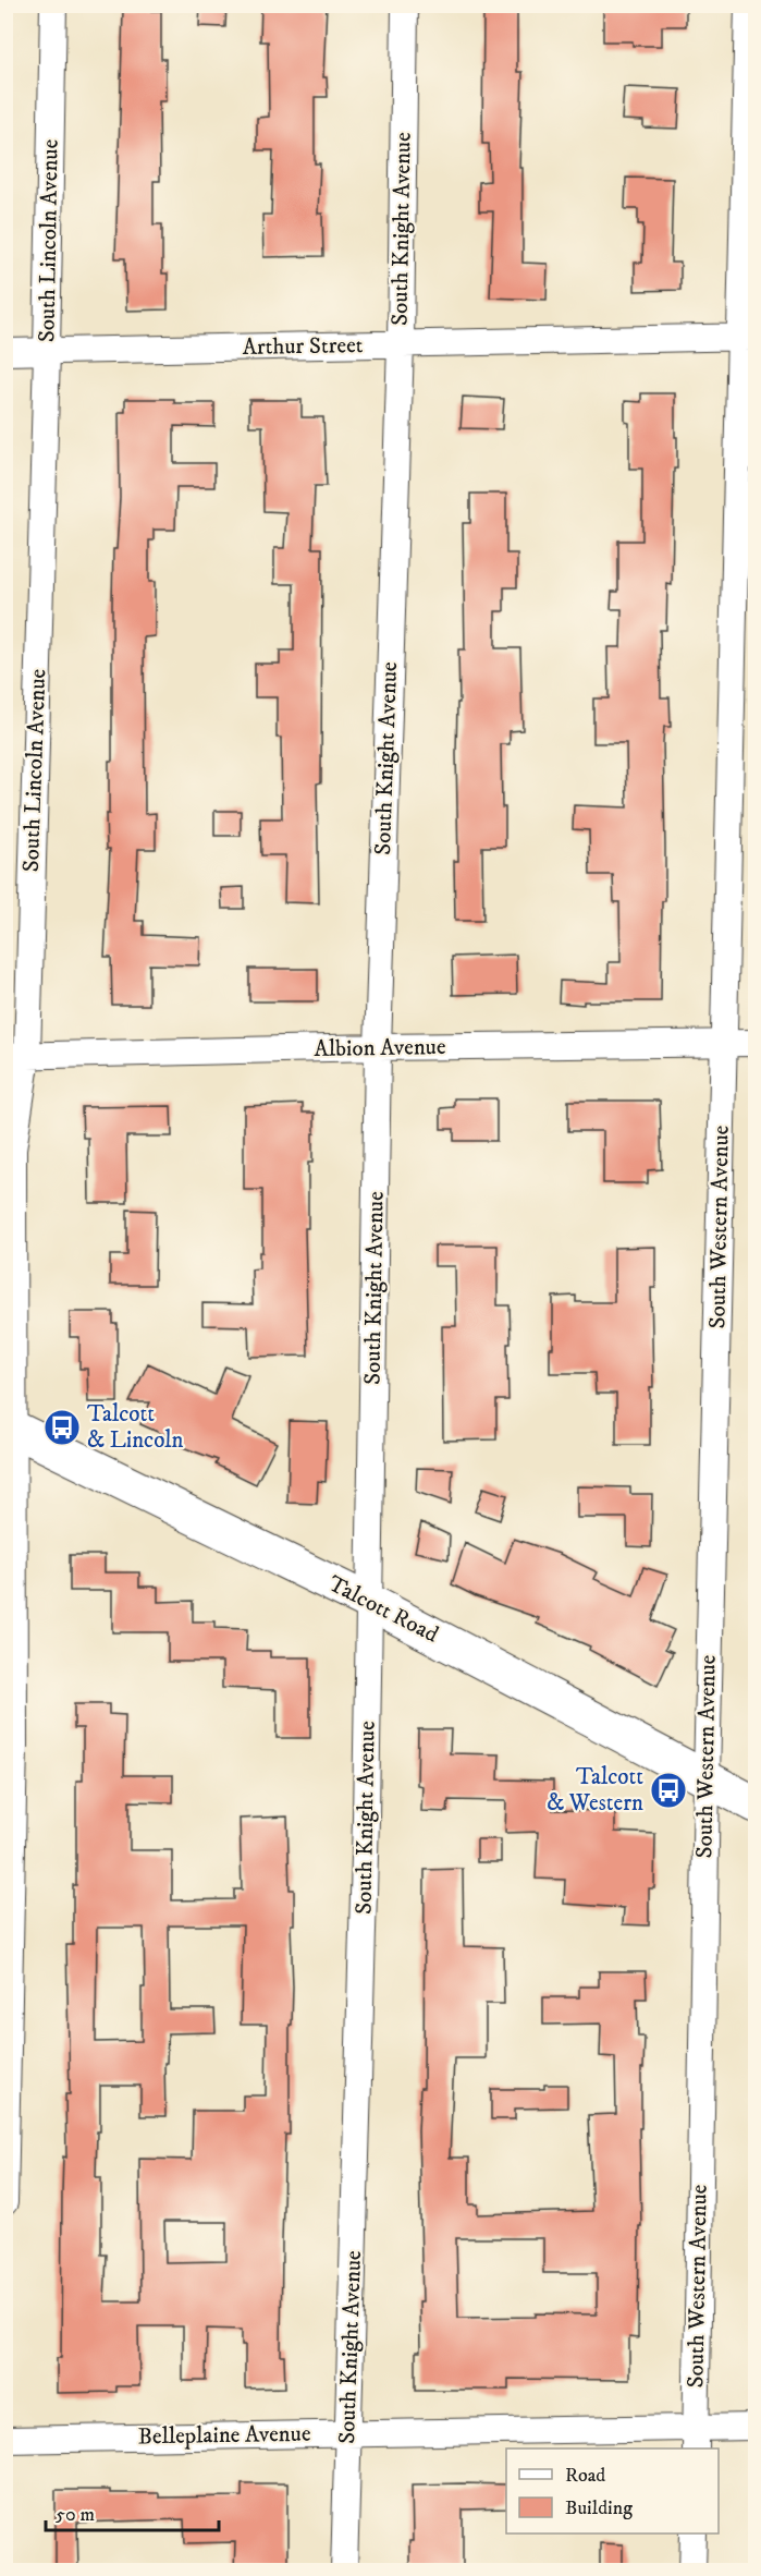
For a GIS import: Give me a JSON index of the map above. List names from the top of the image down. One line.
{"streets":{"street":["South Knight Avenue","South Lincoln Avenue","Arthur Street","Albion Avenue","South Western Avenue","Talcott Road","Belleplaine Avenue"]},"crossings":[["South Knight Avenue","Arthur Street"],["South Knight Avenue","Albion Avenue"],["South Knight Avenue","Talcott Road"],["South Knight Avenue","Belleplaine Avenue"],["South Lincoln Avenue","Arthur Street"],["South Lincoln Avenue","Albion Avenue"],["South Lincoln Avenue","Talcott Road"],["Arthur Street","South Western Avenue"],["Albion Avenue","South Western Avenue"],["South Western Avenue","Talcott Road"],["South Western Avenue","Belleplaine Avenue"]],"places":{"bus stop":["Talcott & Lincoln","Talcott & Western"]},"legend":["Road","Building"],"scale_bar":"50 m"}
